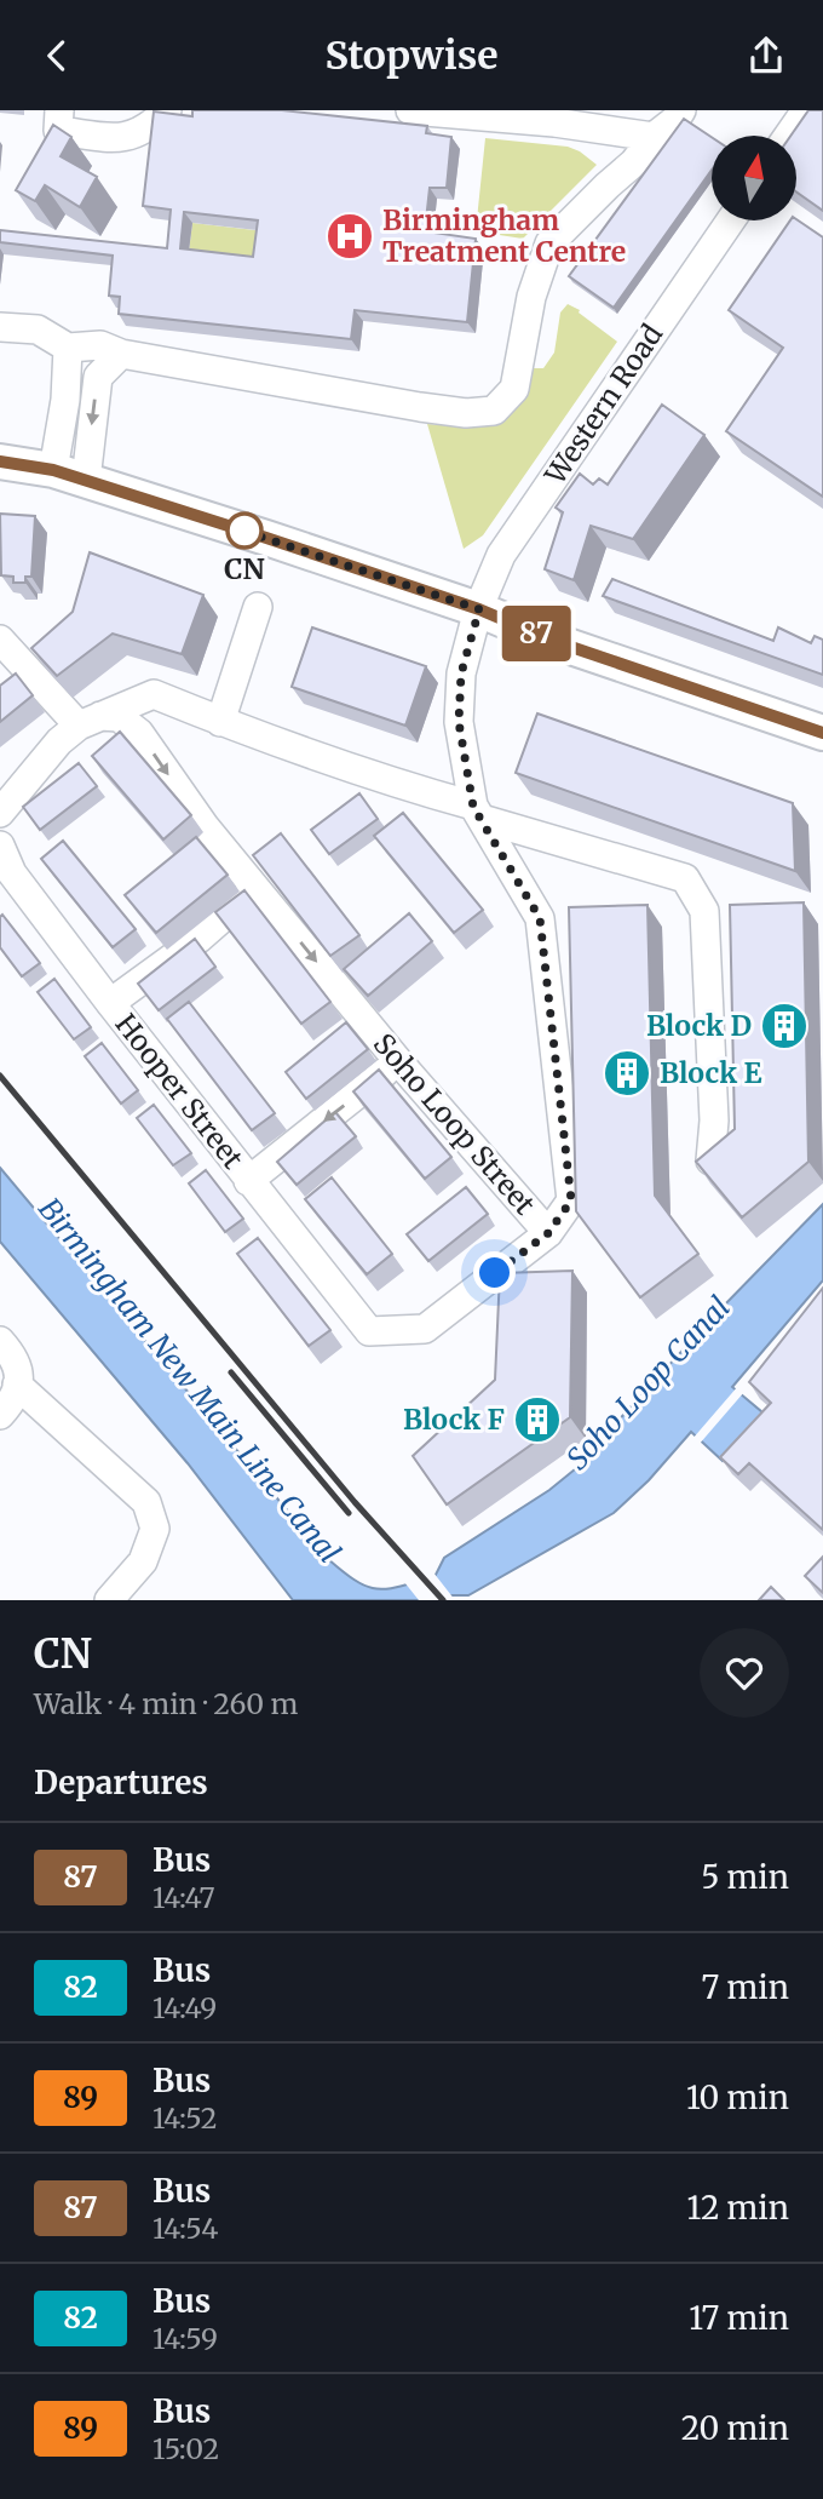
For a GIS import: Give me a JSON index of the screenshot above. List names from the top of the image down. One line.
{"streets":{"street":["Western Road","Hooper Street","Soho Loop Street"]},"crossings":[["Western Road","Soho Loop Street"],["Hooper Street","Soho Loop Street"]],"one_way":["Soho Loop Street"],"water":["Birmingham New Main Line Canal","Soho Loop Canal"],"places":{"hospital":["Birmingham Treatment Centre"],"other":["CN"],"building":["Block D","Block E","Block F"]},"lines":["bus line 87"],"north":"top","page":{"header":"Stopwise","on_map":"87","heading":[["CN","Walk · 4 min · 260 m"],"Departures"],"list":[{"mark":"87","name":"Bus","note":"14:47","value":"5 min"},{"mark":"82","name":"Bus","note":"14:49","value":"7 min"},{"mark":"89","name":"Bus","note":"14:52","value":"10 min"},{"mark":"87","name":"Bus","note":"14:54","value":"12 min"},{"mark":"82","name":"Bus","note":"14:59","value":"17 min"},{"mark":"89","name":"Bus","note":"15:02","value":"20 min"}]}}
